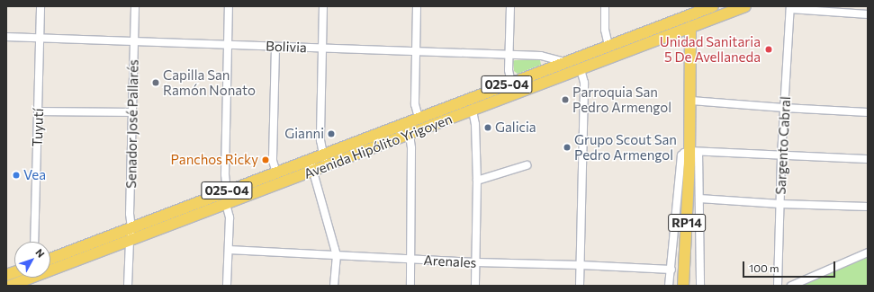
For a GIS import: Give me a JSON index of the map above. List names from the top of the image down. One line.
{"streets":{"main road":["025-04","Avenida Hipólito Yrigoyen","RP14"],"street":["Bolivia","Senador José Pallarés","Tuyutí","Sargento Cabral","Arenales"]},"crossings":[["Bolivia","Senador José Pallarés"],["Bolivia","Tuyutí"],["Bolivia","Avenida Hipólito Yrigoyen"],["Senador José Pallarés","Avenida Hipólito Yrigoyen"],["Avenida Hipólito Yrigoyen","RP14"]],"places":["Unidad Sanitaria 5 De Avellaneda","Capilla San Ramón Nonato","Parroquia San Pedro Armengol","Galicia","Gianni","Grupo Scout San Pedro Armengol","Panchos Ricky","Vea"],"scale_bar":"100 m","north":"top right"}
